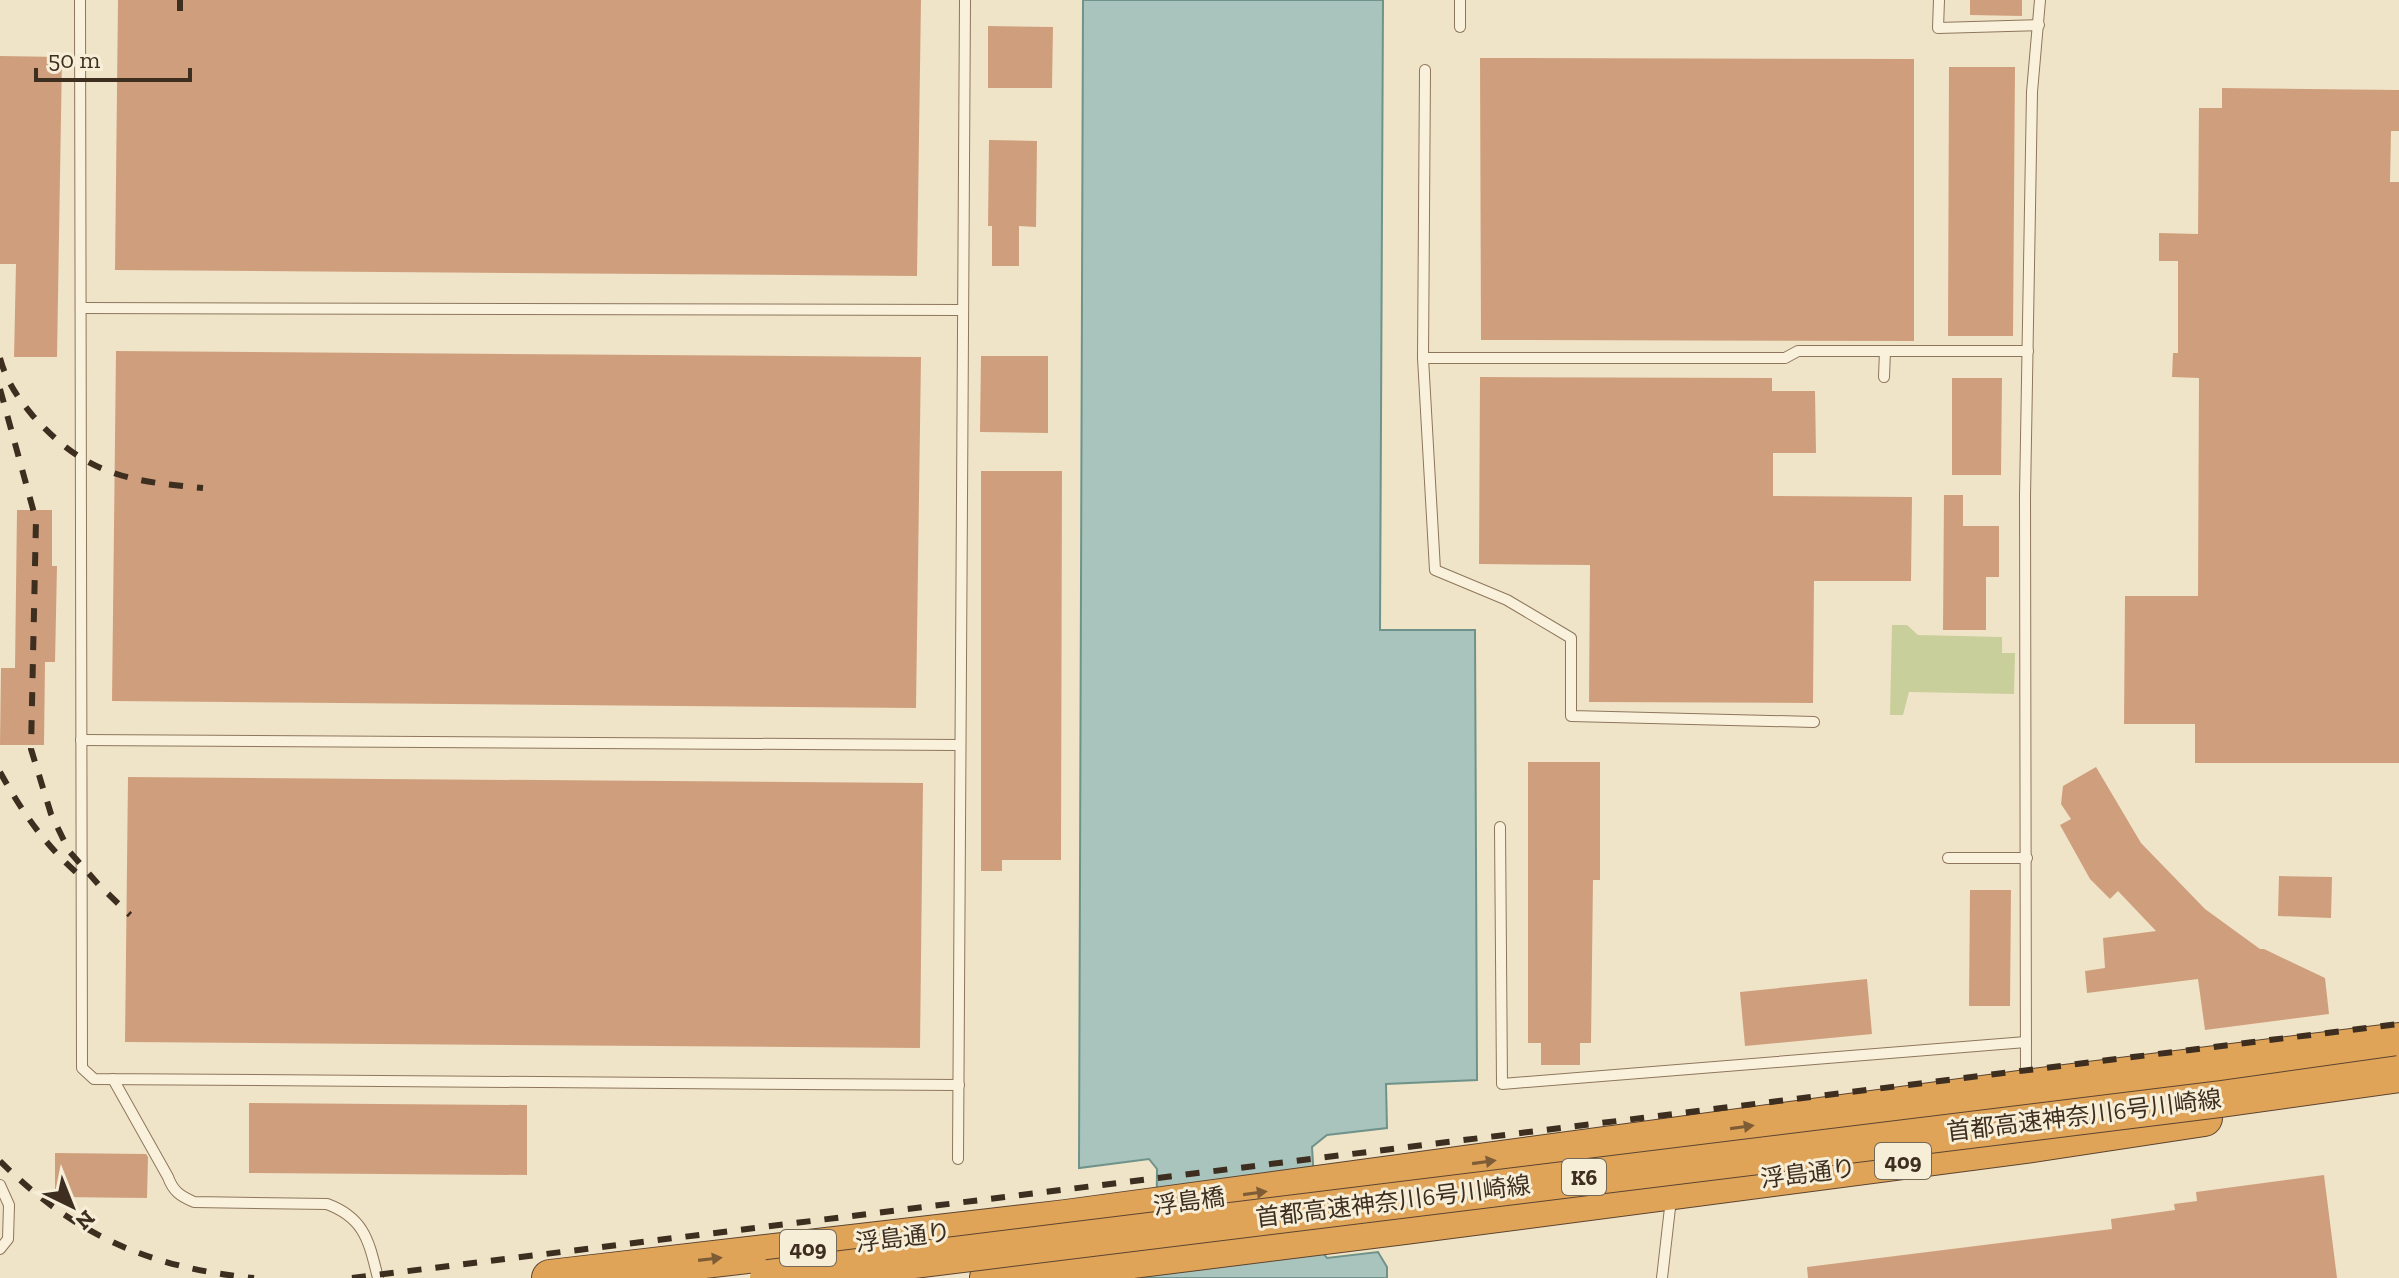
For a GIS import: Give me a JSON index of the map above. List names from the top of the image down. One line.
{"streets":{"highway":["首都高速神奈川6号川崎線","409","浮島通り","K6","浮島橋"]},"crossings":[["首都高速神奈川6号川崎線","浮島通り"],["浮島通り","浮島橋"]],"scale_bar":"50 m","north":"bottom right"}
